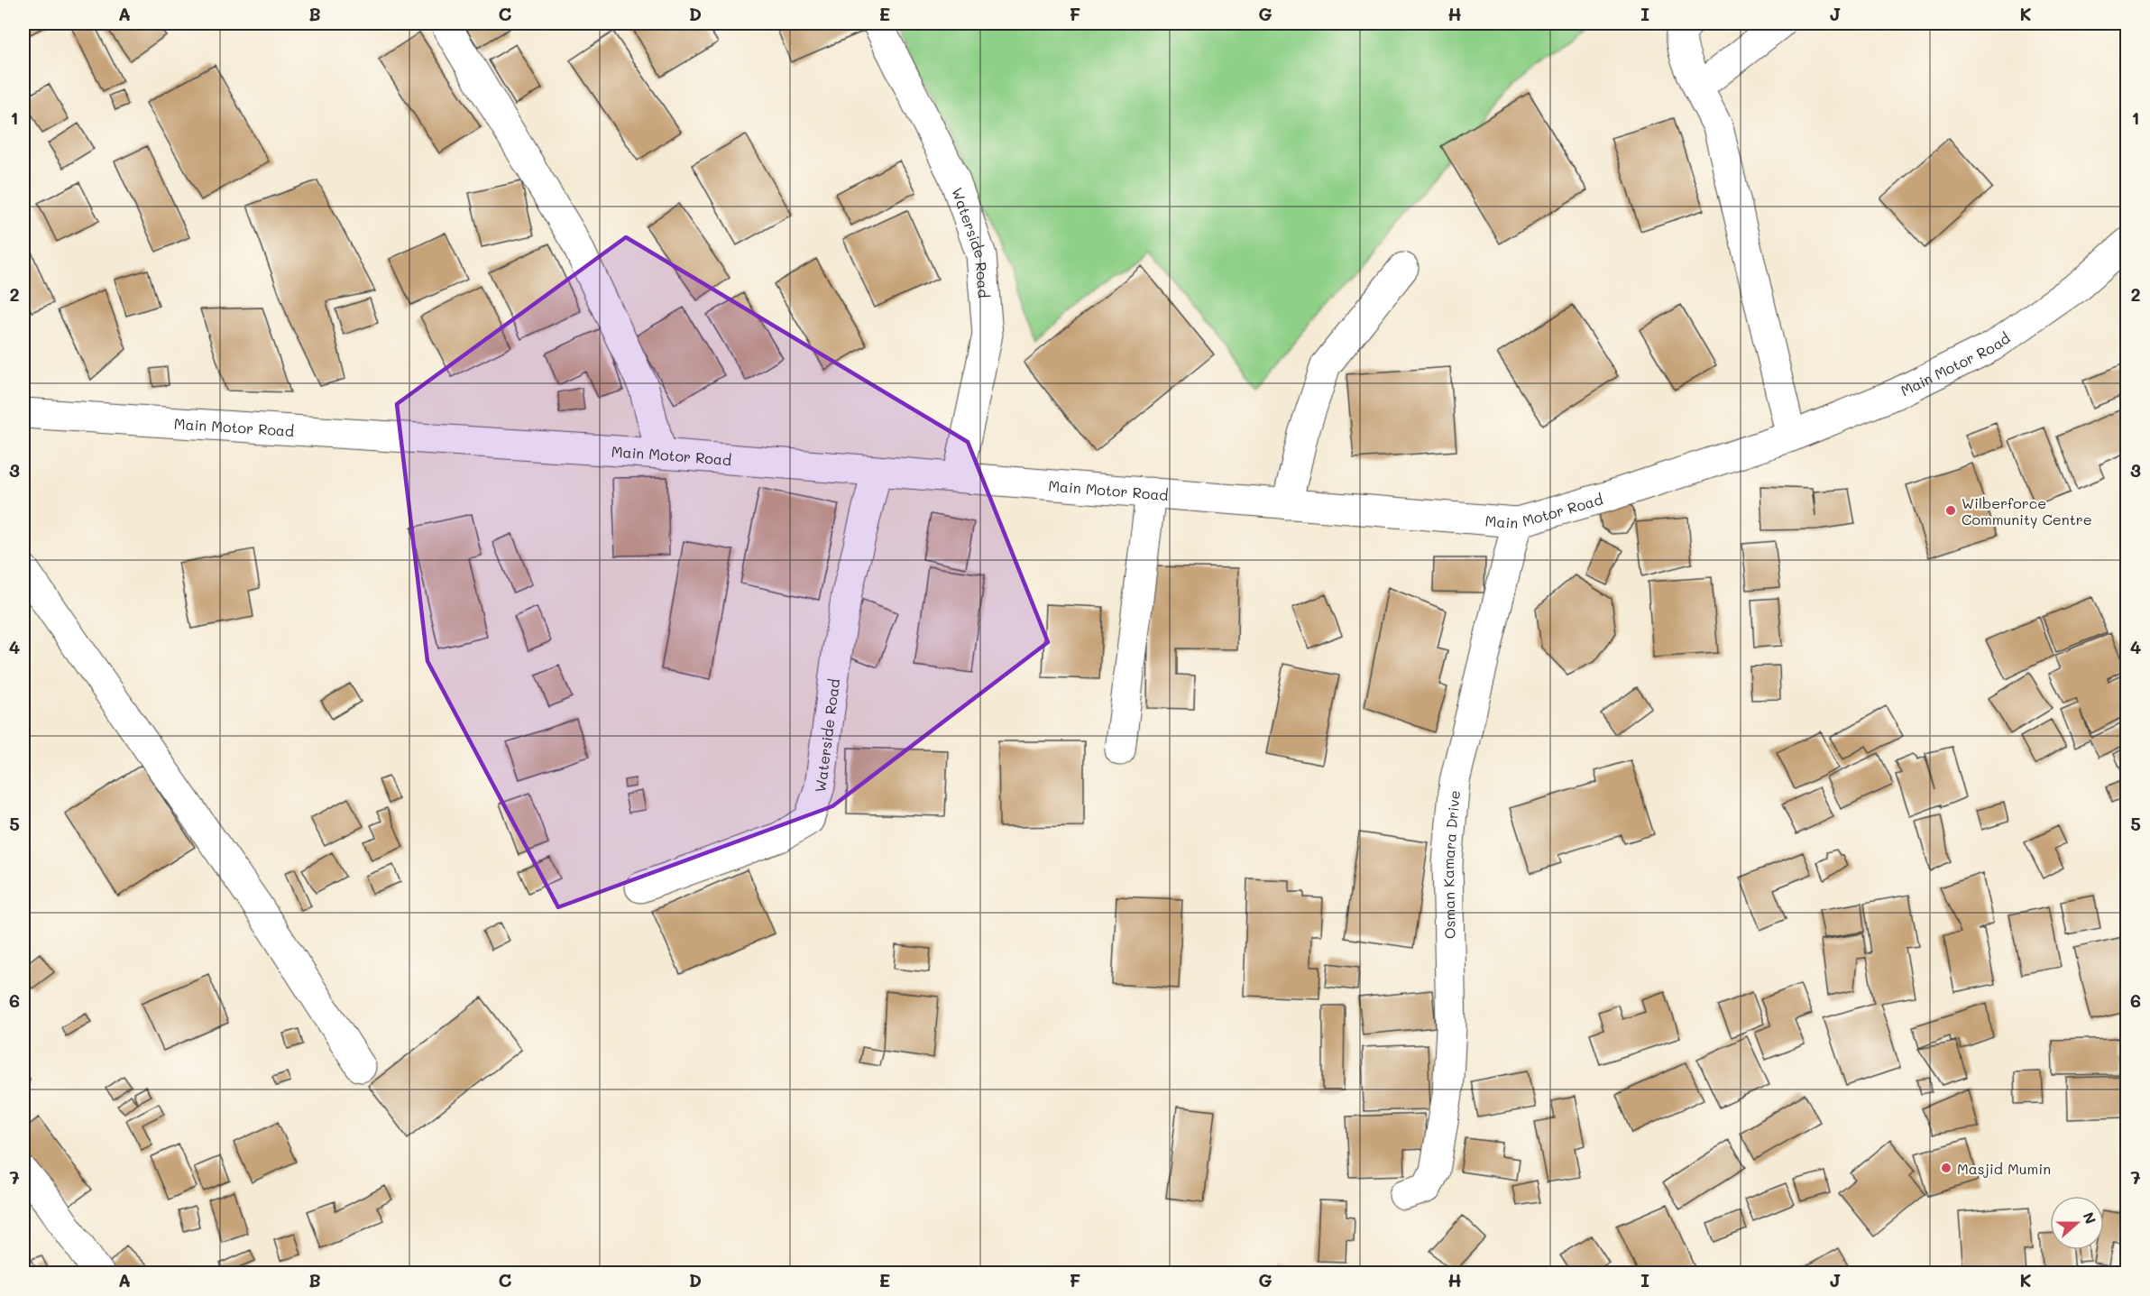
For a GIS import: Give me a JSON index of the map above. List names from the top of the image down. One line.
{"streets":{"street":["Waterside Road","Main Motor Road","Osman Kamara Drive"]},"crossings":[["Waterside Road","Main Motor Road"],["Main Motor Road","Osman Kamara Drive"]],"places":["Wilberforce Community Centre","Masjid Mumin"],"north":"right","grid":{"columns":["A","B","C","D","E","F","G","H","I","J","K"],"rows":["1","2","3","4","5","6","7"]}}
